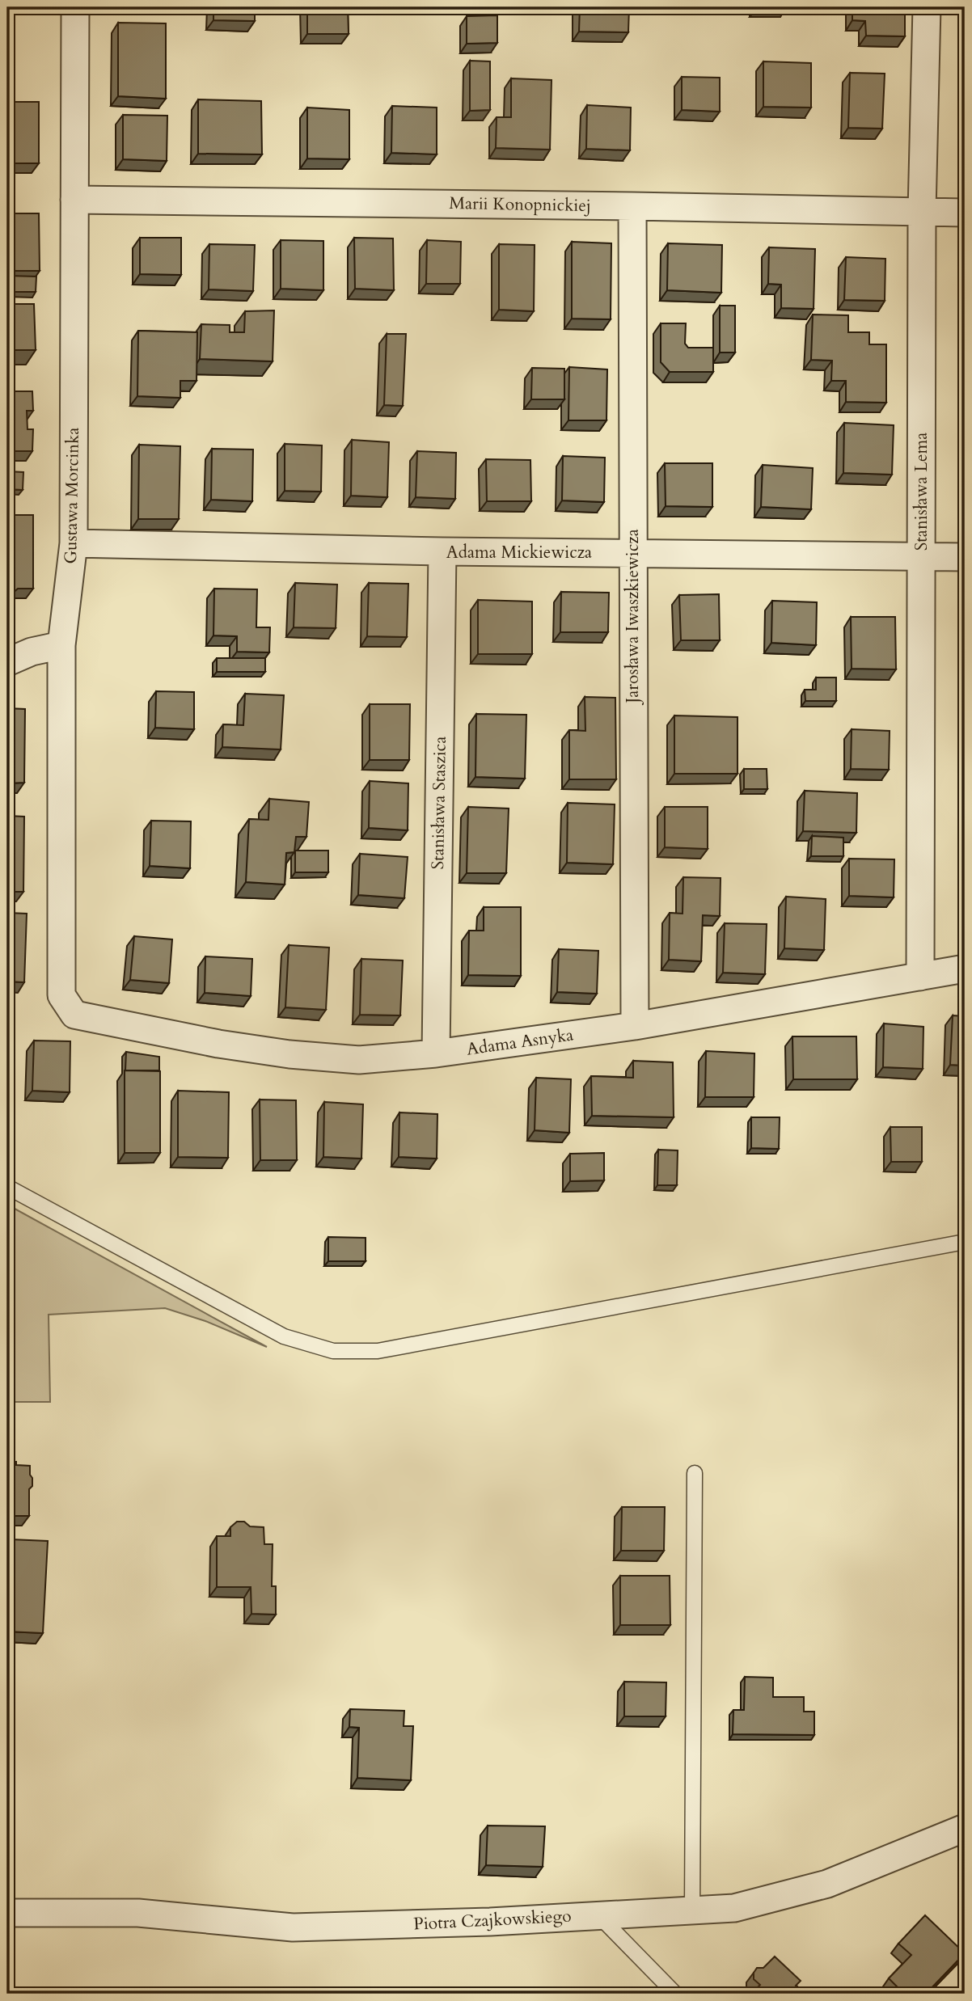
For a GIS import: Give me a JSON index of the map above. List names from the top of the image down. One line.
{"streets":{"street":["Marii Konopnickiej","Stanisława Lema","Gustawa Morcinka","Adama Mickiewicza","Jarosława Iwaszkiewicza","Stanisława Staszica","Adama Asnyka","Piotra Czajkowskiego"]},"crossings":[["Marii Konopnickiej","Stanisława Lema"],["Marii Konopnickiej","Gustawa Morcinka"],["Marii Konopnickiej","Jarosława Iwaszkiewicza"],["Stanisława Lema","Adama Mickiewicza"],["Stanisława Lema","Adama Asnyka"],["Gustawa Morcinka","Adama Mickiewicza"],["Gustawa Morcinka","Adama Asnyka"],["Adama Mickiewicza","Jarosława Iwaszkiewicza"],["Adama Mickiewicza","Stanisława Staszica"],["Jarosława Iwaszkiewicza","Adama Asnyka"],["Stanisława Staszica","Adama Asnyka"]]}
